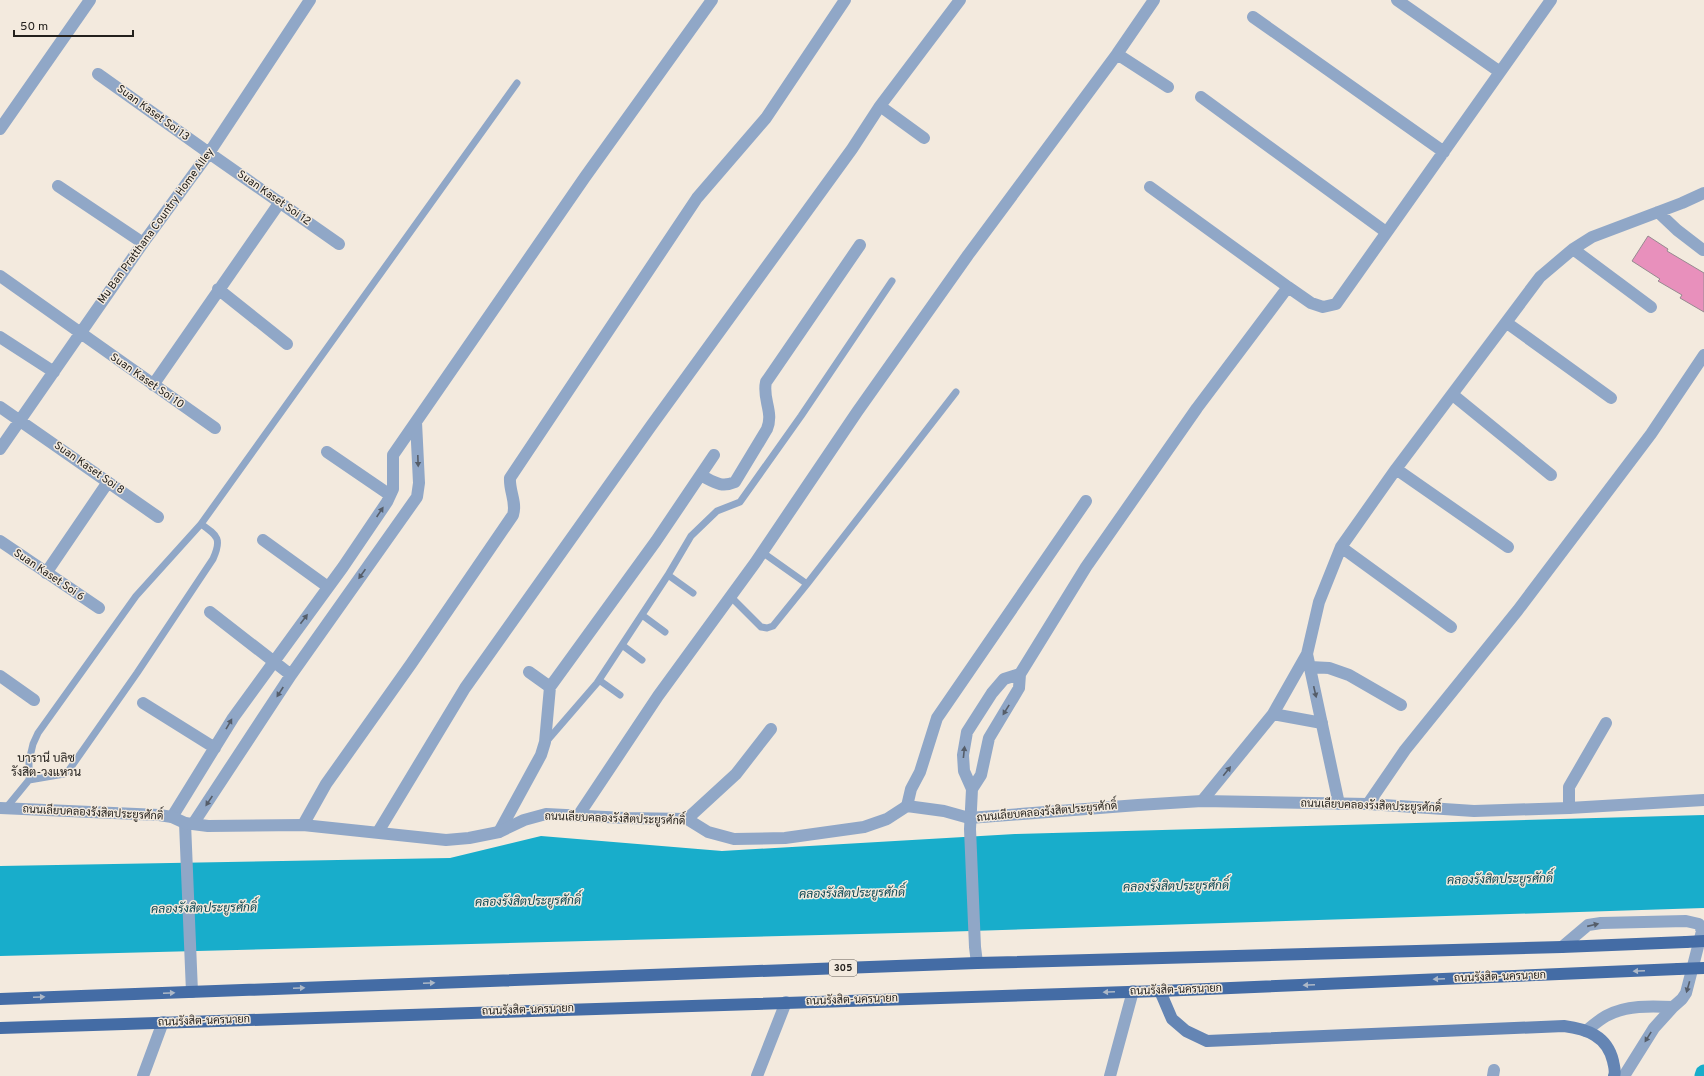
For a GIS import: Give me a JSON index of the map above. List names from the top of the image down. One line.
{"streets":{"main road":["305","ถนนรังสิต-นครนายก"],"street":["Suan Kaset Soi 13","Suan Kaset Soi 12","Mu Ban Pratthana Country Home Alley","Suan Kaset Soi 10","Suan Kaset Soi 8","Suan Kaset Soi 6","ถนนเลียบคลองรังสิตประยูรศักดิ์"]},"crossings":[["Suan Kaset Soi 13","Suan Kaset Soi 12"],["Suan Kaset Soi 13","Mu Ban Pratthana Country Home Alley"],["Suan Kaset Soi 12","Mu Ban Pratthana Country Home Alley"],["Mu Ban Pratthana Country Home Alley","Suan Kaset Soi 10"],["Mu Ban Pratthana Country Home Alley","Suan Kaset Soi 8"]],"districts":["บารานี บลิซ รังสิต-วงแหวน"],"water":["คลองรังสิตประยูรศักดิ์"],"scale_bar":"50 m"}
